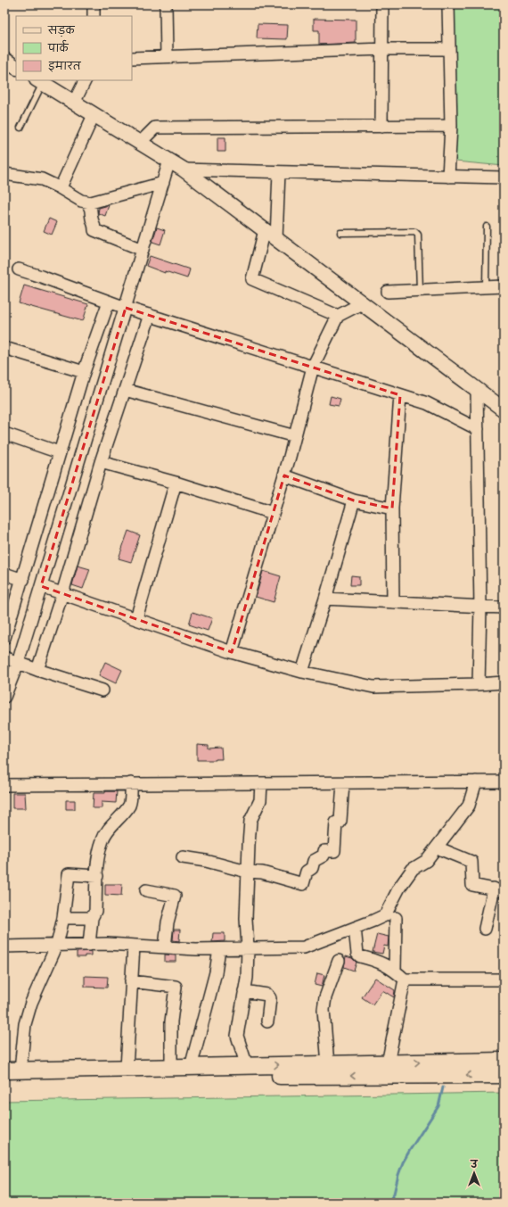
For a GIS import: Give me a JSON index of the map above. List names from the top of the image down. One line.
{"legend":["सड़क","पार्क","इमारत"],"north":"top"}
